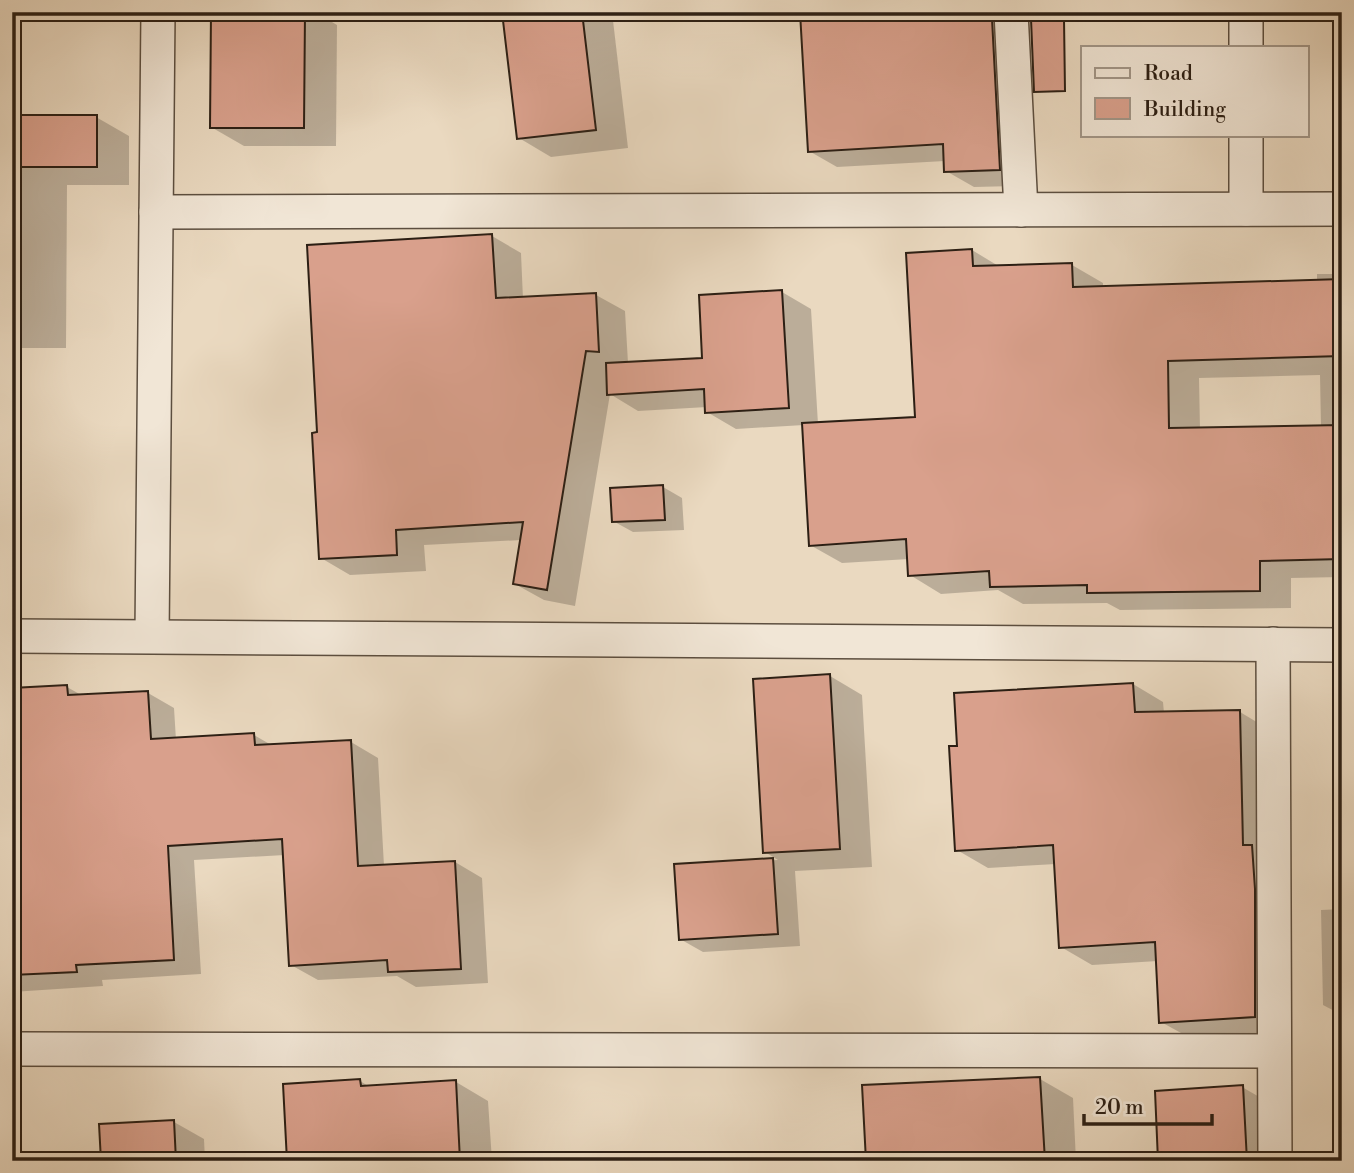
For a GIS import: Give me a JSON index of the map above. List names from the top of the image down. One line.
{"legend":["Road","Building"],"scale_bar":"20 m"}
